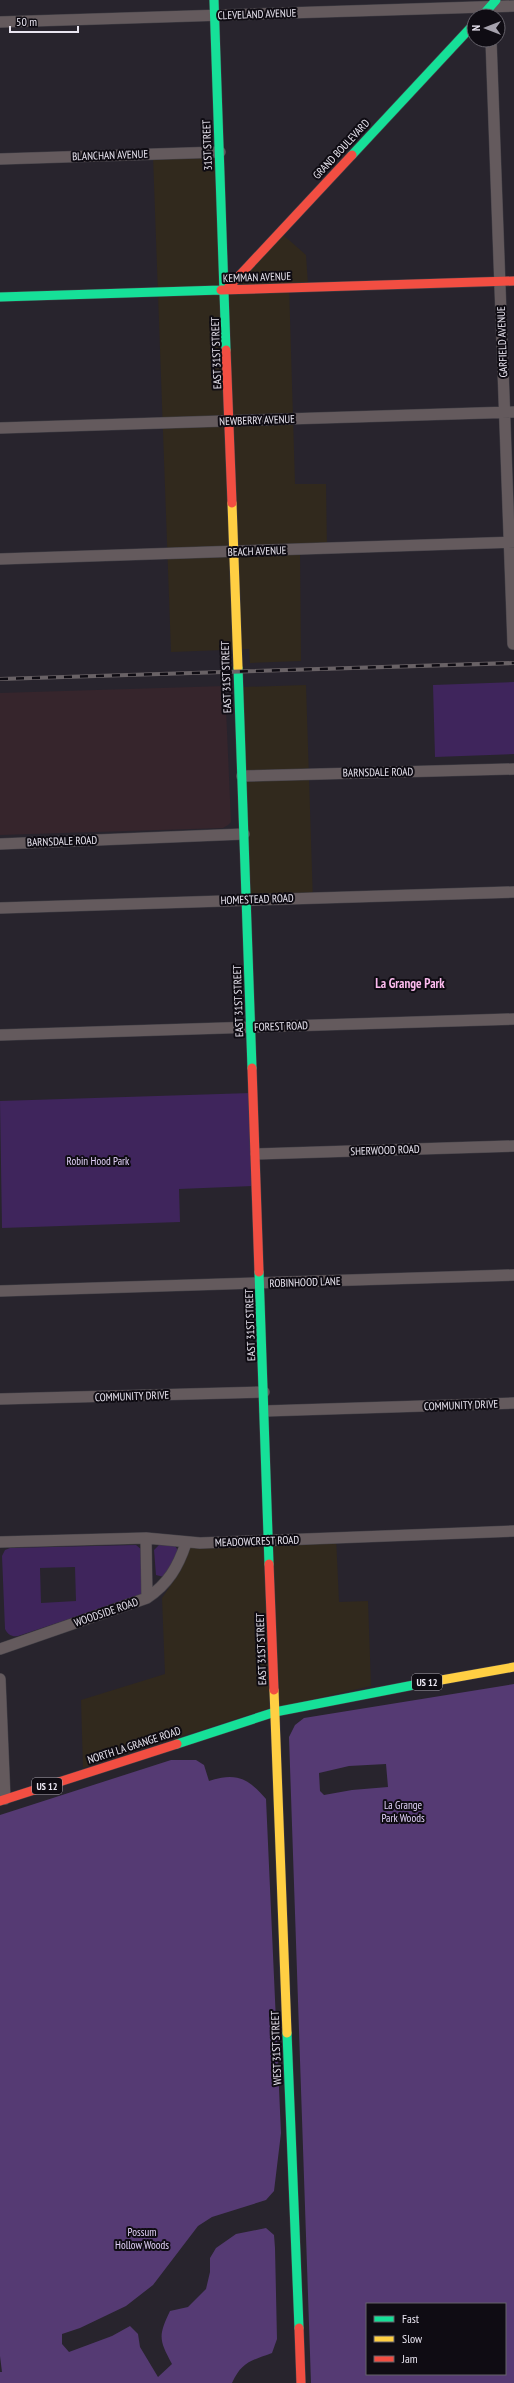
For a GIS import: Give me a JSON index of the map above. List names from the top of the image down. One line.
{"streets":{"main road":["31ST STREET","GRAND BOULEVARD","KEMMAN AVENUE","EAST 31ST STREET","US 12","NORTH LA GRANGE ROAD","WEST 31ST STREET"],"street":["CLEVELAND AVENUE","BLANCHAN AVENUE","GARFIELD AVENUE","NEWBERRY AVENUE","BEACH AVENUE","BARNSDALE ROAD","HOMESTEAD ROAD","FOREST ROAD","SHERWOOD ROAD","ROBINHOOD LANE","COMMUNITY DRIVE","MEADOWCREST ROAD","WOODSIDE ROAD"]},"crossings":[["CLEVELAND AVENUE","31ST STREET"],["31ST STREET","GRAND BOULEVARD"],["31ST STREET","BLANCHAN AVENUE"],["31ST STREET","KEMMAN AVENUE"],["31ST STREET","EAST 31ST STREET"],["GRAND BOULEVARD","KEMMAN AVENUE"],["GRAND BOULEVARD","EAST 31ST STREET"],["KEMMAN AVENUE","GARFIELD AVENUE"],["KEMMAN AVENUE","EAST 31ST STREET"],["GARFIELD AVENUE","NEWBERRY AVENUE"],["GARFIELD AVENUE","BEACH AVENUE"],["EAST 31ST STREET","NEWBERRY AVENUE"],["EAST 31ST STREET","BEACH AVENUE"],["EAST 31ST STREET","BARNSDALE ROAD"],["EAST 31ST STREET","HOMESTEAD ROAD"],["EAST 31ST STREET","FOREST ROAD"],["EAST 31ST STREET","SHERWOOD ROAD"],["EAST 31ST STREET","ROBINHOOD LANE"],["EAST 31ST STREET","COMMUNITY DRIVE"],["EAST 31ST STREET","MEADOWCREST ROAD"],["EAST 31ST STREET","US 12"],["EAST 31ST STREET","NORTH LA GRANGE ROAD"],["EAST 31ST STREET","WEST 31ST STREET"],["MEADOWCREST ROAD","WOODSIDE ROAD"],["US 12","NORTH LA GRANGE ROAD"],["US 12","WEST 31ST STREET"],["NORTH LA GRANGE ROAD","WEST 31ST STREET"]],"districts":["La Grange Park"],"parks":["Robin Hood Park","La Grange Park Woods","Possum Hollow Woods"],"legend":["Fast","Slow","Jam"],"scale_bar":"50 m","north":"left"}
